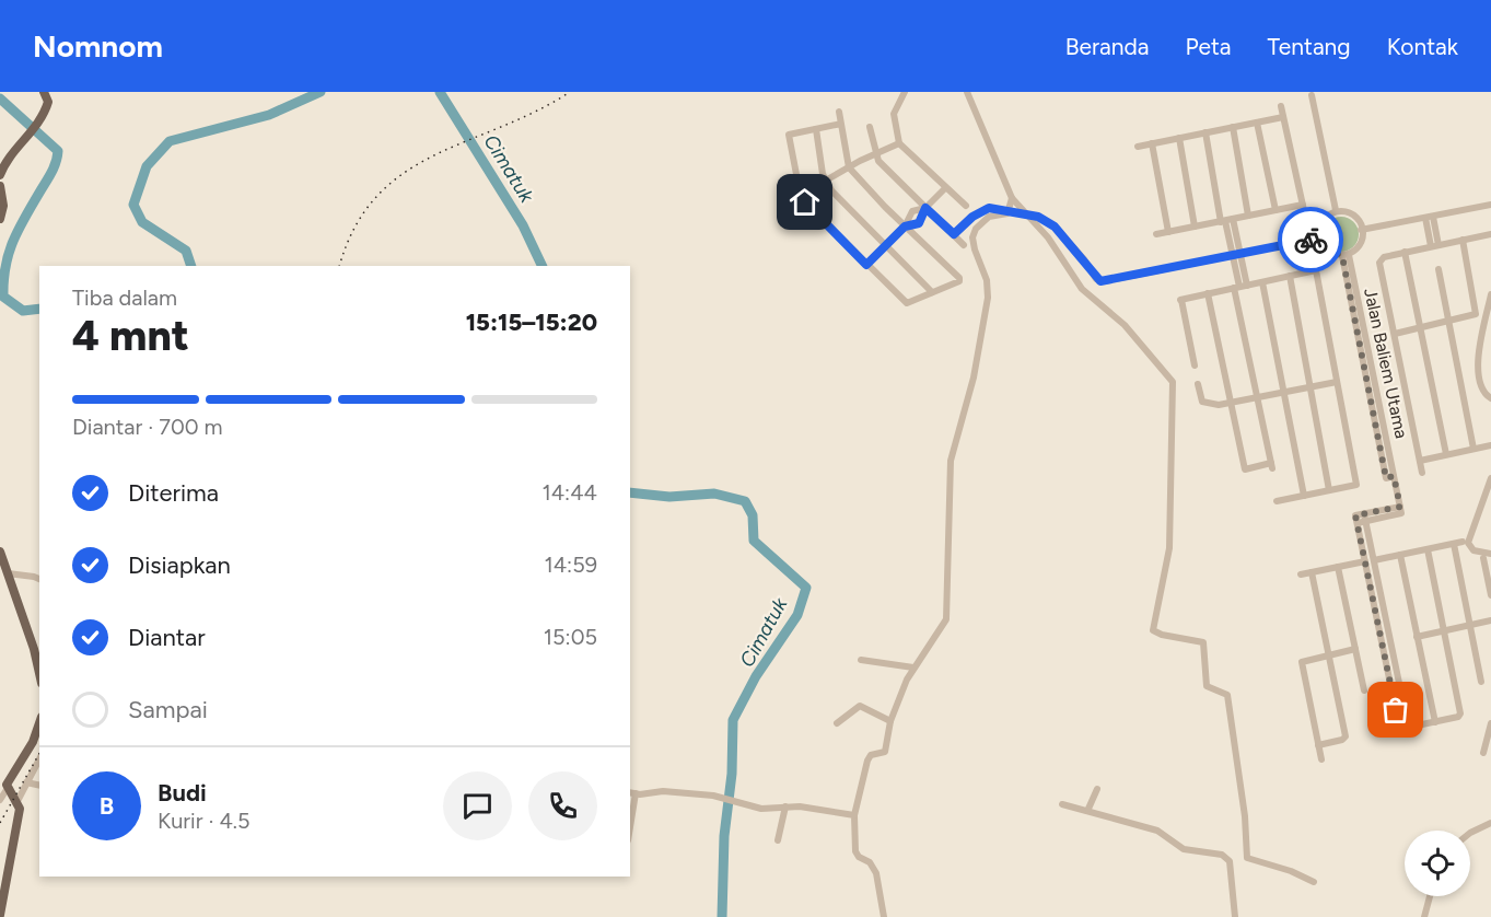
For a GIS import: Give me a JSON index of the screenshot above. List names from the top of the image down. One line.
{"streets":{"street":["Jalan Baliem Utama"]},"water":["Cimatuk"],"page":{"header":"Nomnom","nav":["Beranda","Peta","Tentang","Kontak"],"heading":["4 mnt","Tiba dalam","15:15–15:20"],"panel":["Budi","Kurir · 4.5"],"bar":"Diantar · 700 m","list":[["Diterima","14:44"],["Disiapkan","14:59"],["Diantar","15:05"],"Sampai"],"round":"B"}}
